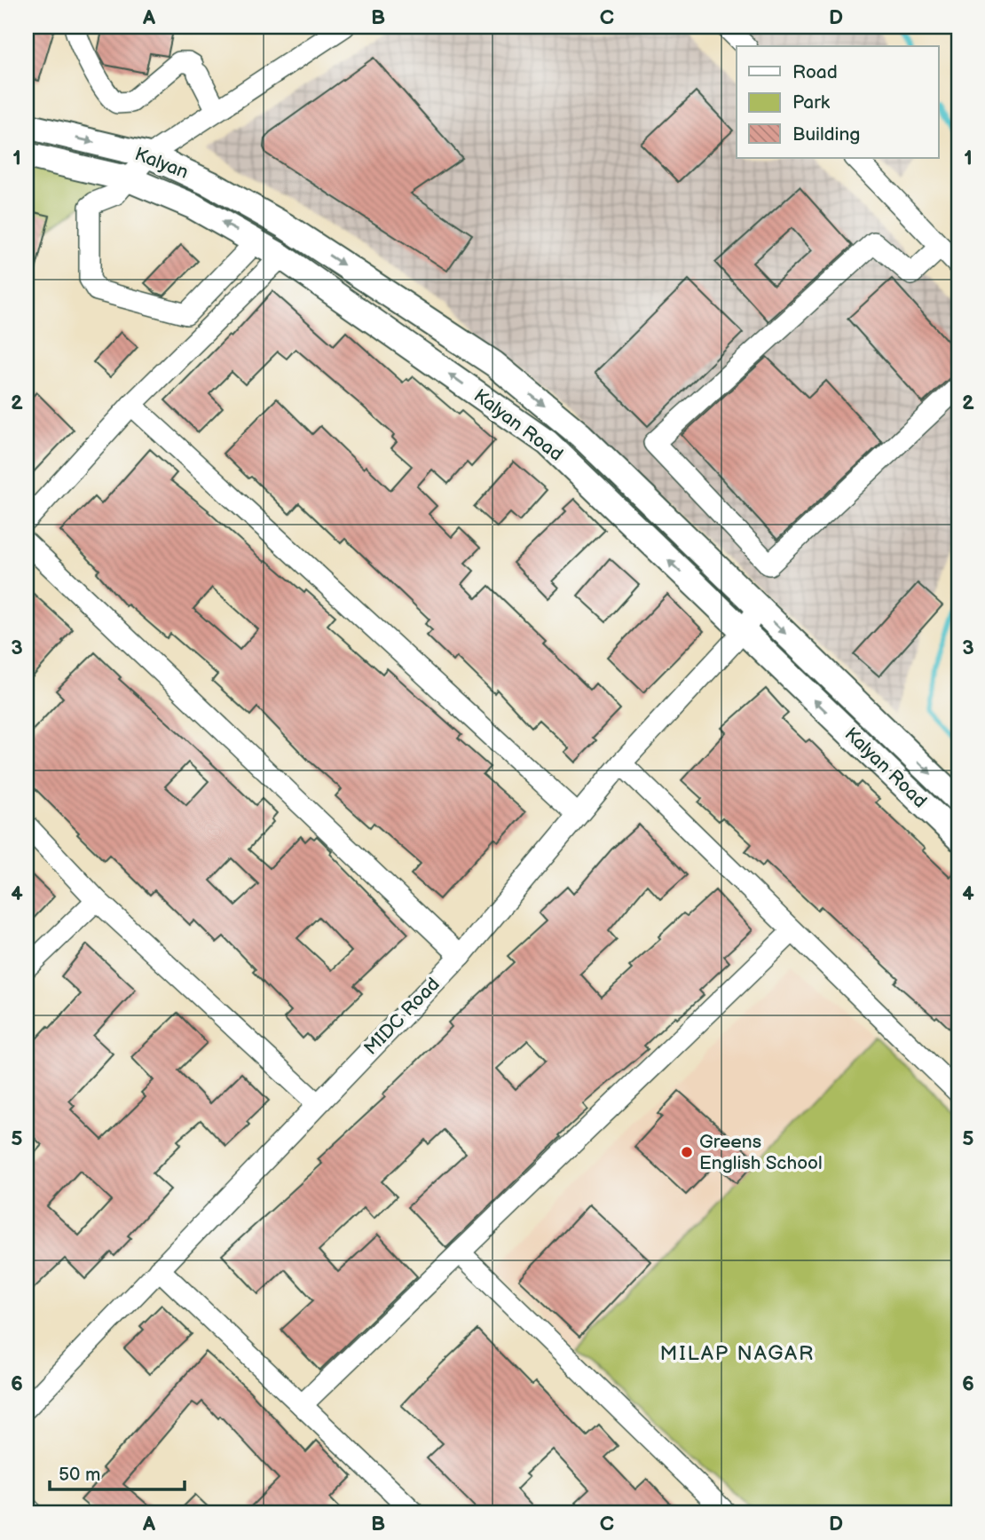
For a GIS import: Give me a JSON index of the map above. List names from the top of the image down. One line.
{"streets":{"main road":["Kalyan","Kalyan Road"],"street":["MIDC Road"]},"crossings":[["Kalyan","Kalyan Road"],["Kalyan Road","MIDC Road"]],"one_way":["Kalyan"],"districts":["MILAP NAGAR"],"places":["Greens English School"],"legend":["Road","Park","Building"],"scale_bar":"50 m","grid":{"columns":["A","B","C","D"],"rows":["1","2","3","4","5","6"]}}
